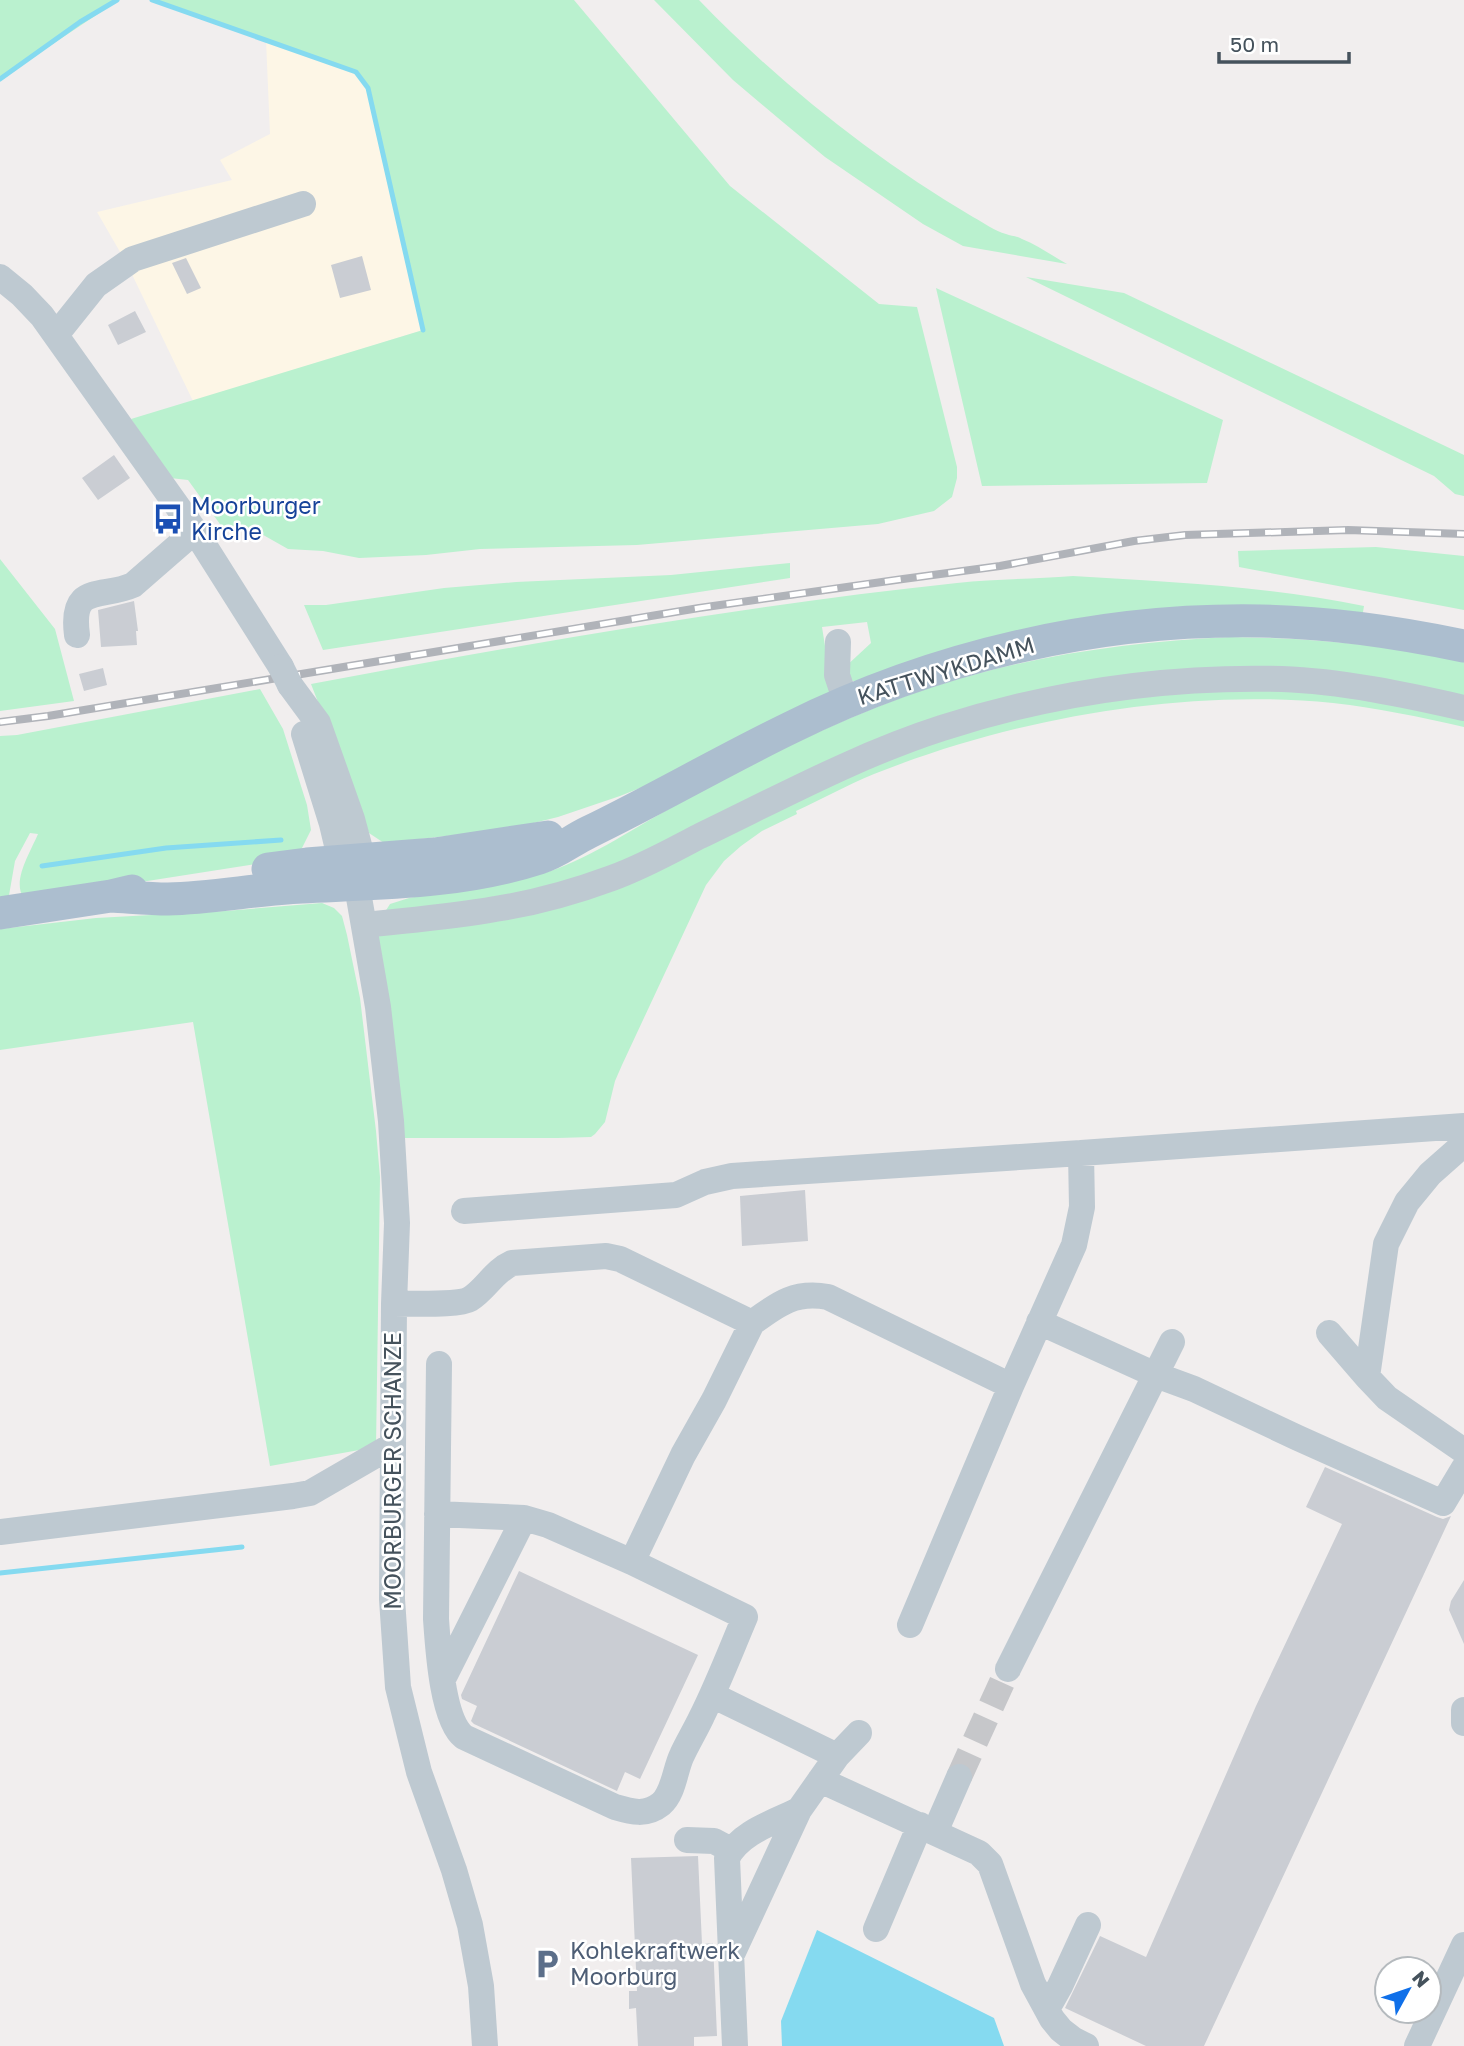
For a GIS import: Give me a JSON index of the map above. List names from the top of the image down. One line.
{"streets":{"main road":["KATTWYKDAMM"],"street":["MOORBURGER SCHANZE"]},"crossings":[["KATTWYKDAMM","MOORBURGER SCHANZE"]],"places":{"bus stop":["Moorburger Kirche"],"parking":["Kohlekraftwerk Moorburg"]},"scale_bar":"50 m","north":"top right"}
